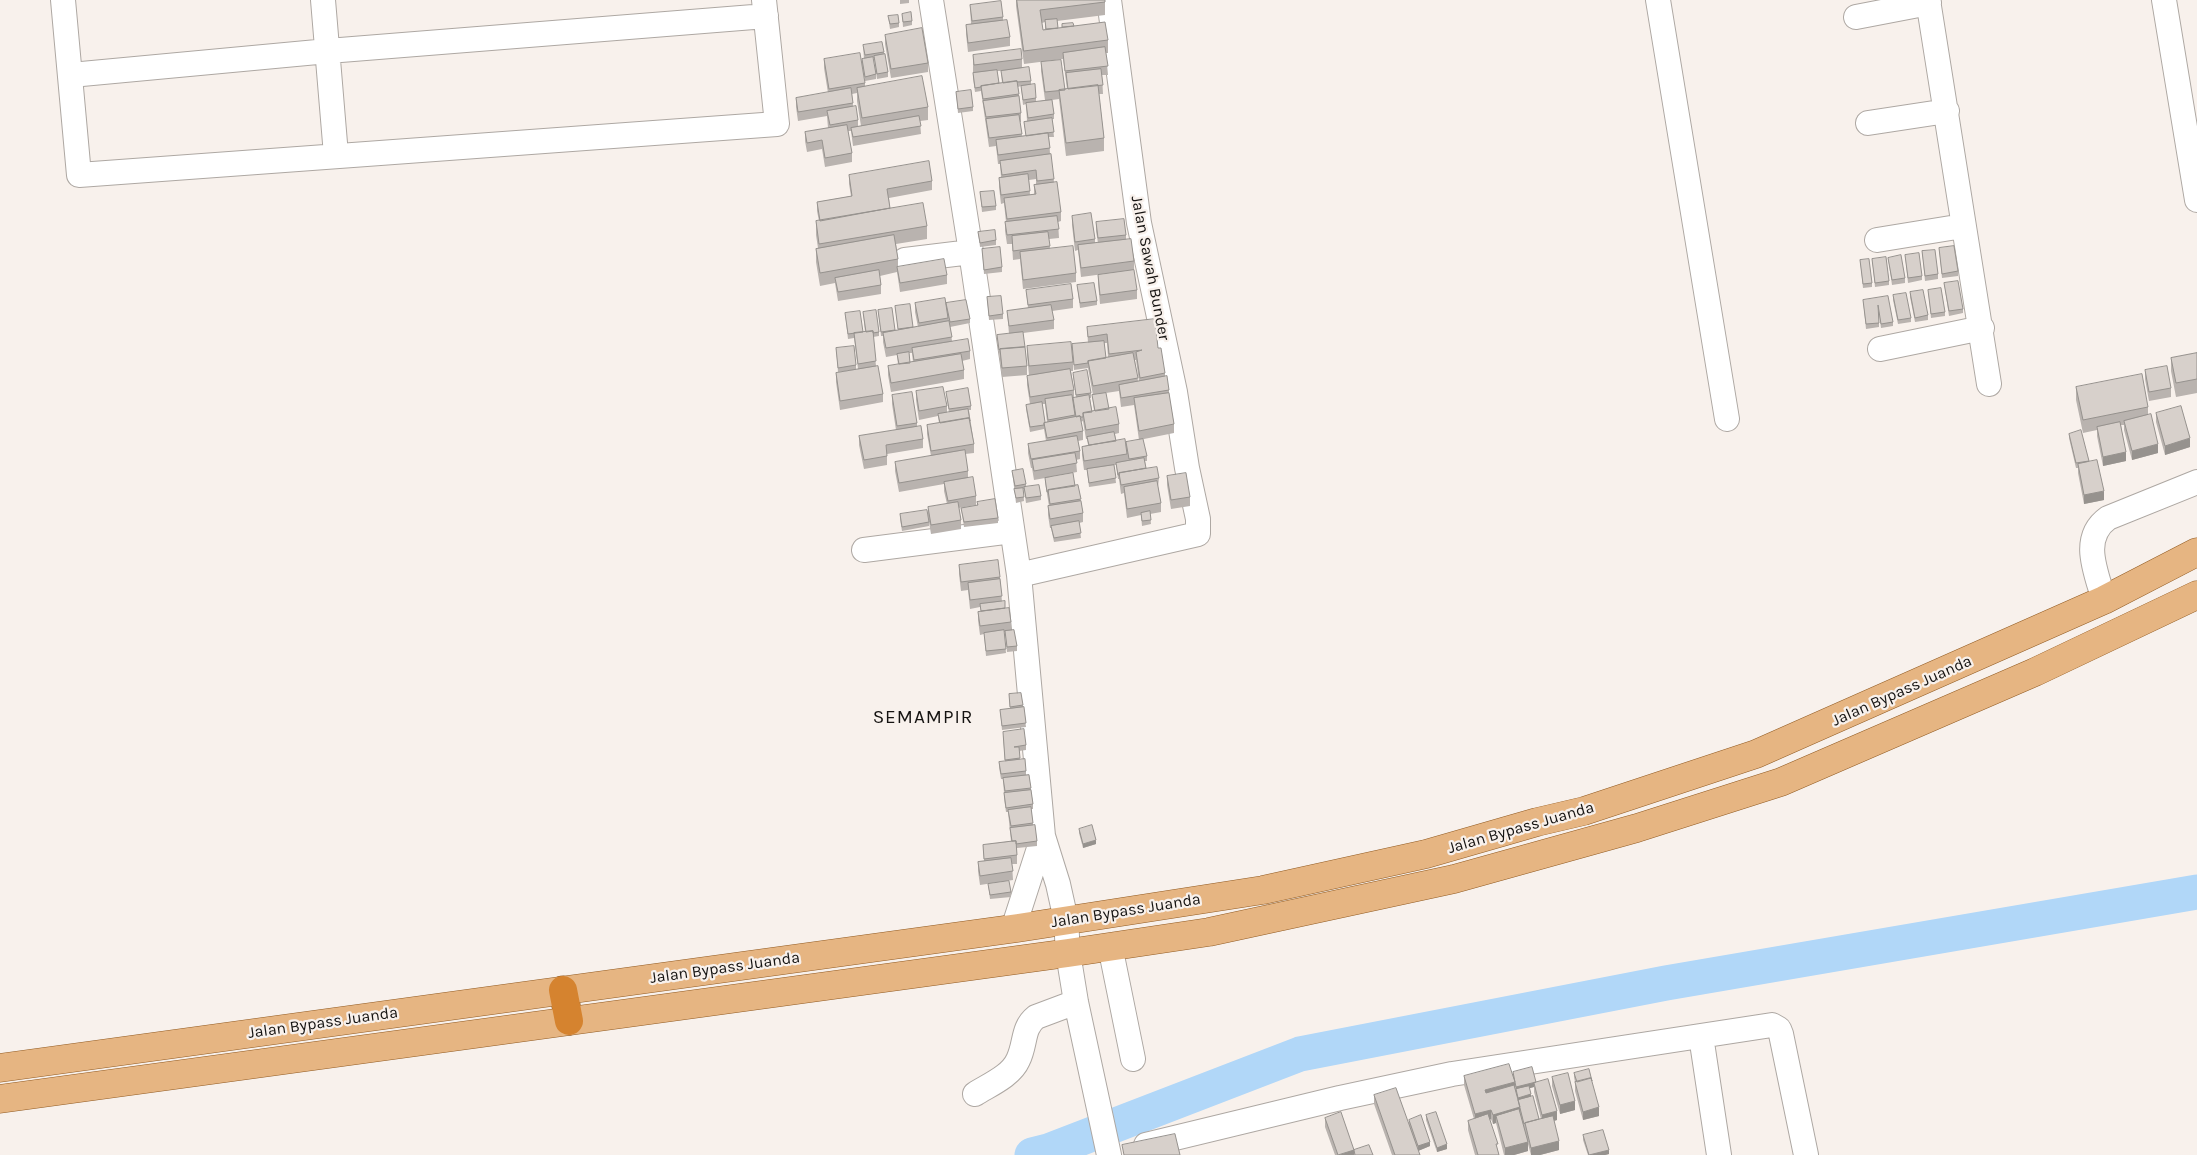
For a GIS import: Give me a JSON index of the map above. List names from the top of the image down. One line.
{"streets":{"main road":["Jalan Bypass Juanda"],"street":["Jalan Sawah Bunder"]},"districts":["SEMAMPIR"]}
